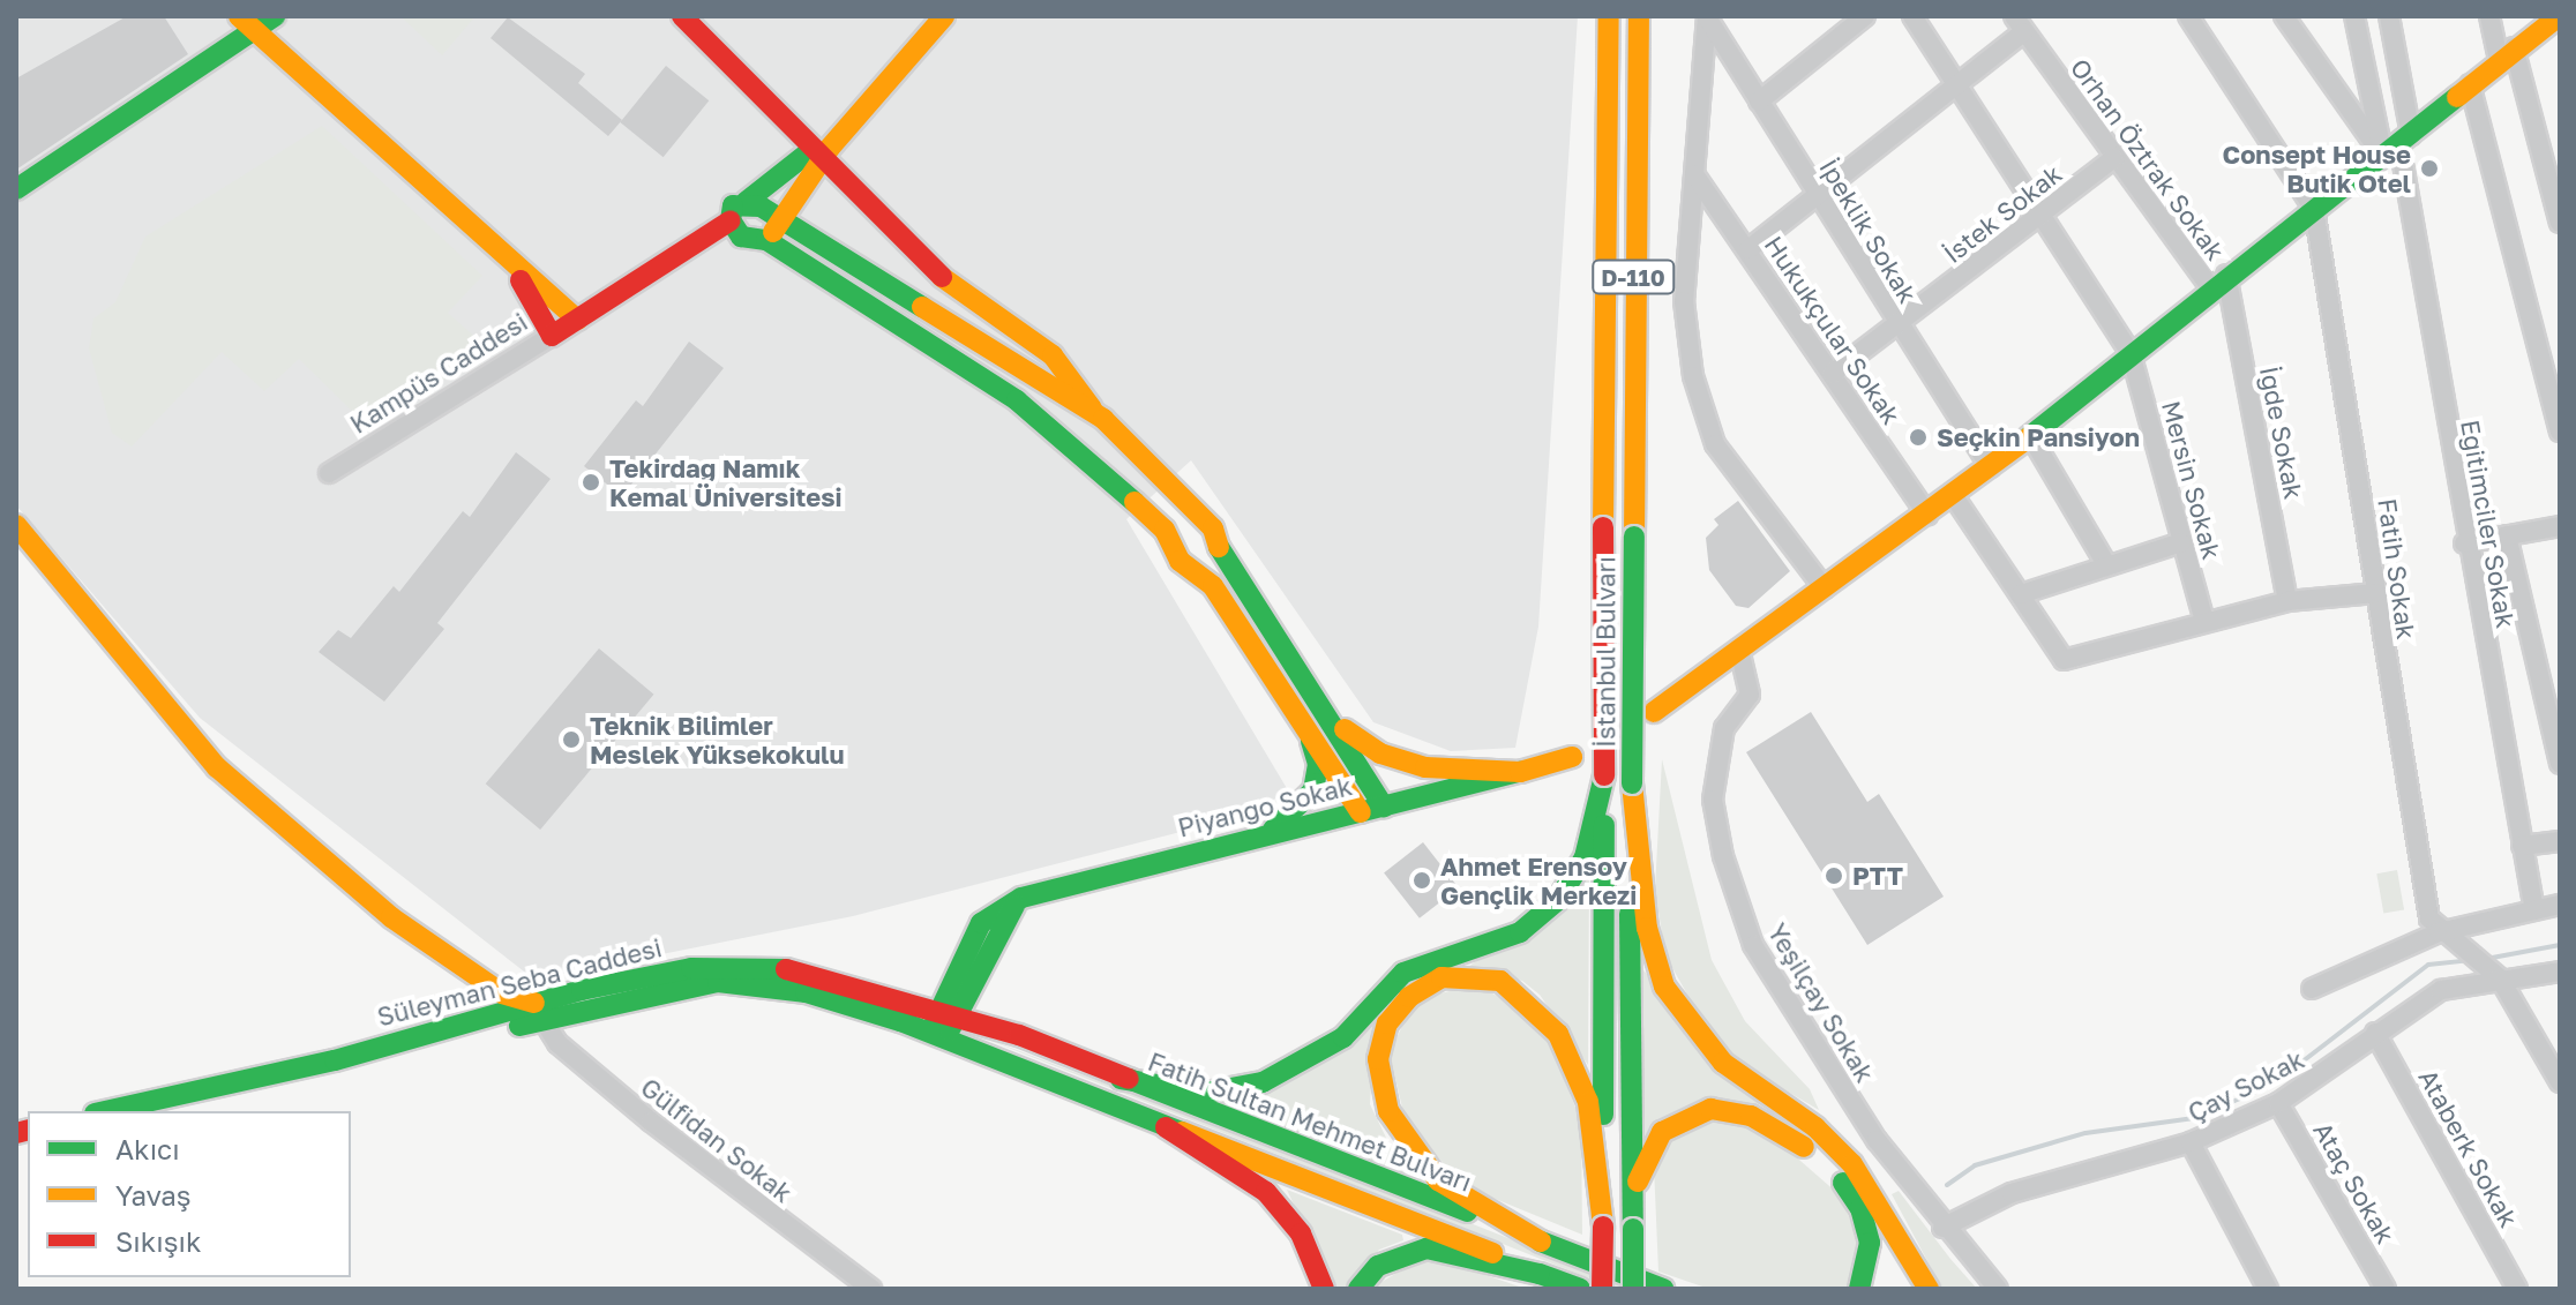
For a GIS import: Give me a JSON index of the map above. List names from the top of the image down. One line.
{"streets":{"main road":["D-110","Kampüs Caddesi","İstanbul Bulvarı","Piyango Sokak","Süleyman Seba Caddesi","Fatih Sultan Mehmet Bulvarı"],"street":["Orhan Öztrak Sokak","İstek Sokak","İpeklik Sokak","Hukukçular Sokak","İğde Sokak","Mersin Sokak","Eğitimciler Sokak","Fatih Sokak","Yeşilçay Sokak","Çay Sokak","Gülfidan Sokak","Ataberk Sokak","Ataç Sokak"]},"crossings":[["Orhan Öztrak Sokak","İstek Sokak"],["Orhan Öztrak Sokak","İğde Sokak"],["İstek Sokak","İpeklik Sokak"],["İstek Sokak","Hukukçular Sokak"],["İstek Sokak","Mersin Sokak"],["Piyango Sokak","Süleyman Seba Caddesi"],["Piyango Sokak","Fatih Sultan Mehmet Bulvarı"],["Süleyman Seba Caddesi","Fatih Sultan Mehmet Bulvarı"],["Süleyman Seba Caddesi","Gülfidan Sokak"],["Yeşilçay Sokak","Çay Sokak"],["Çay Sokak","Ataberk Sokak"],["Çay Sokak","Ataç Sokak"]],"places":["Consept House Butik Otel","Seçkin Pansiyon","Tekirdağ Namık Kemal Üniversitesi","Teknik Bilimler Meslek Yüksekokulu","PTT","Ahmet Erensoy Gençlik Merkezi"],"legend":["Akıcı","Yavaş","Sıkışık"]}
